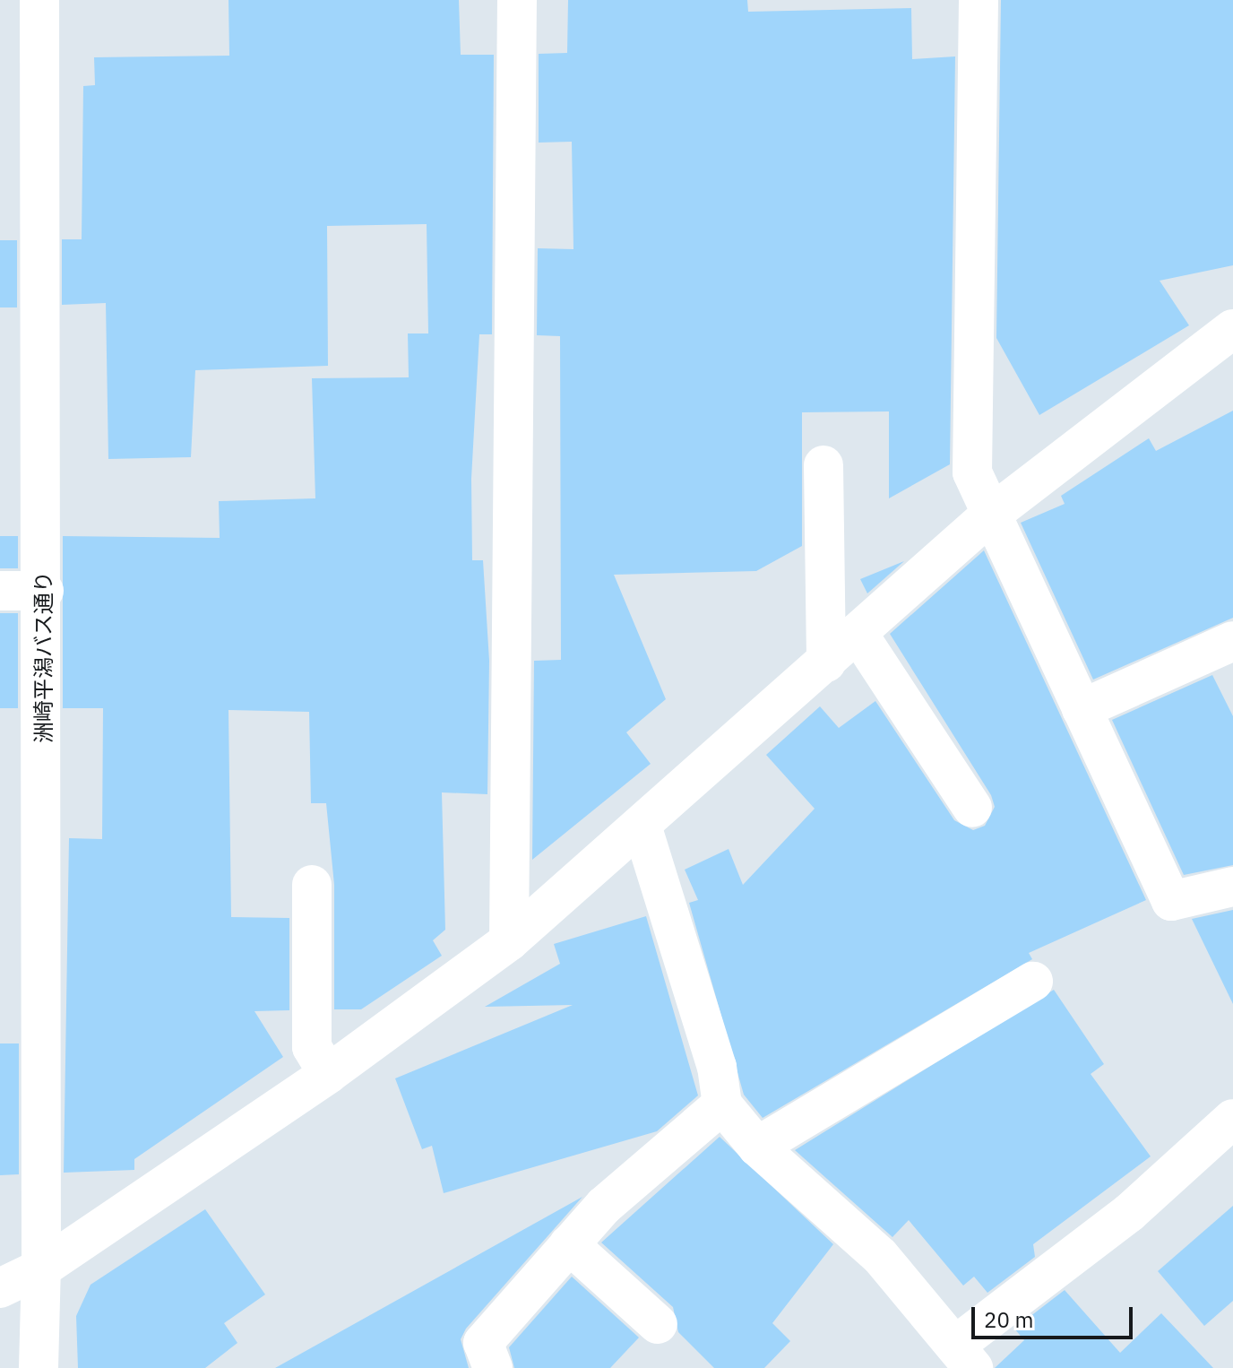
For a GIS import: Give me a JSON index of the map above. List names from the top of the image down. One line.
{"streets":{"street":["洲崎平潟バス通り"]},"scale_bar":"20 m"}
